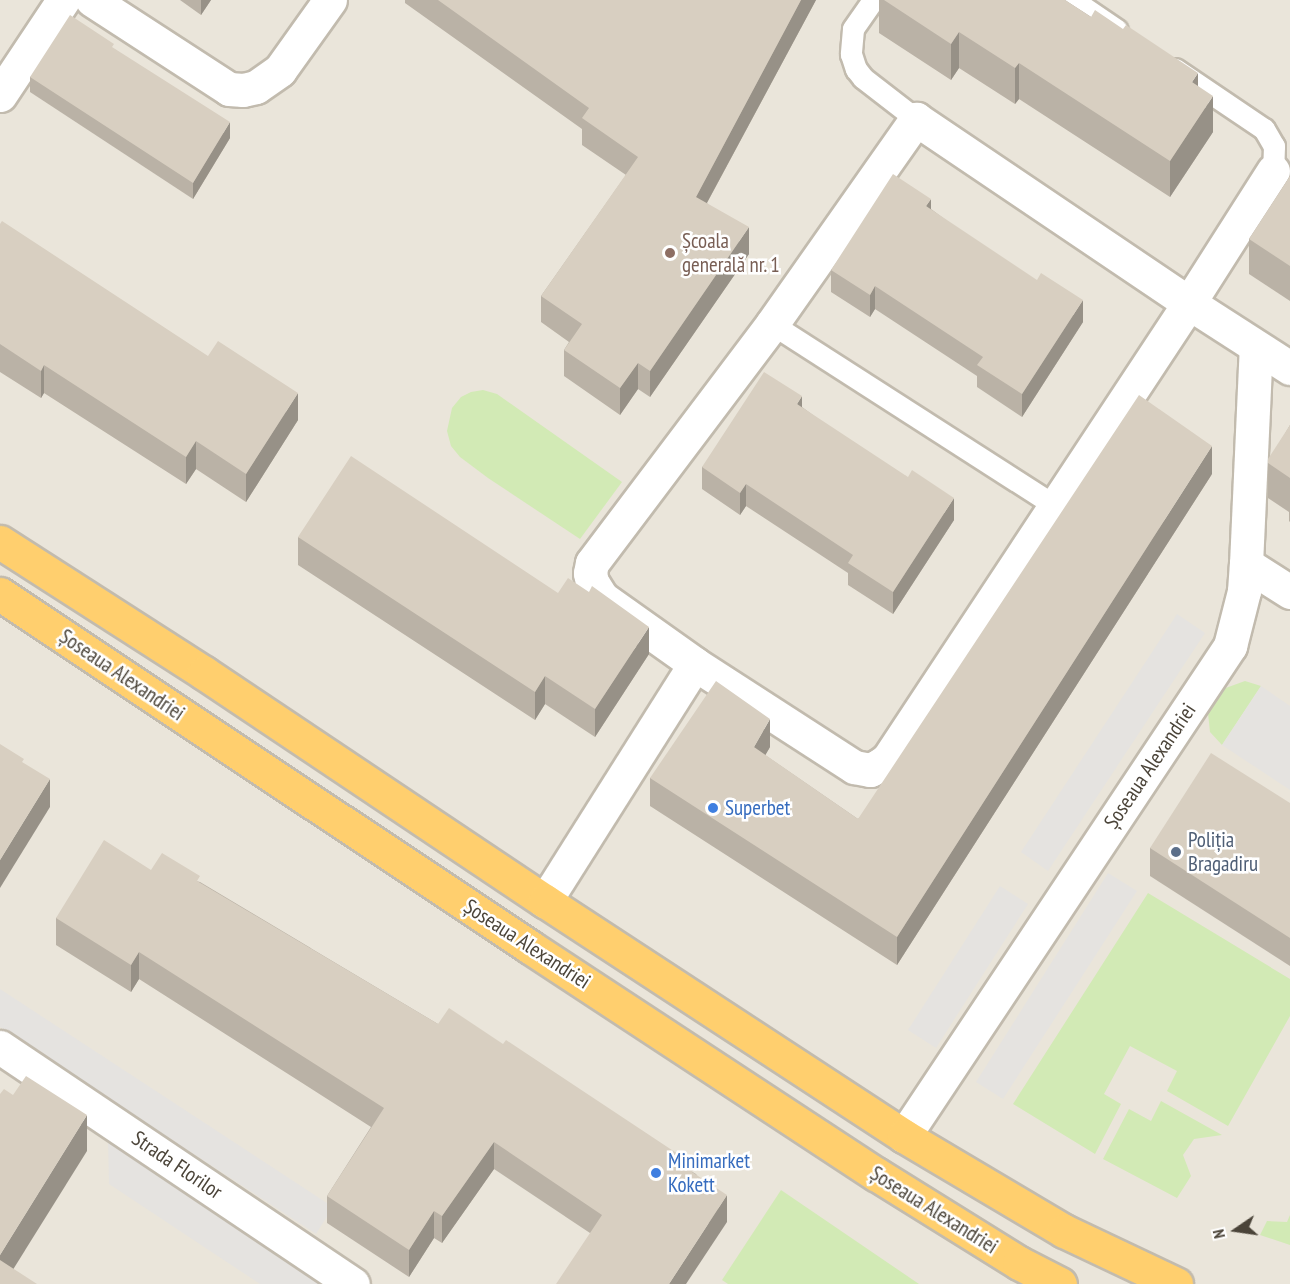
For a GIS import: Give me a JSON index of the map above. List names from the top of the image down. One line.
{"streets":{"highway":["Șoseaua Alexandriei"],"street":["Strada Florilor"]},"places":["Școala generală nr. 1","Superbet","Poliția Bragadiru","Minimarket Kokett"],"north":"left"}
